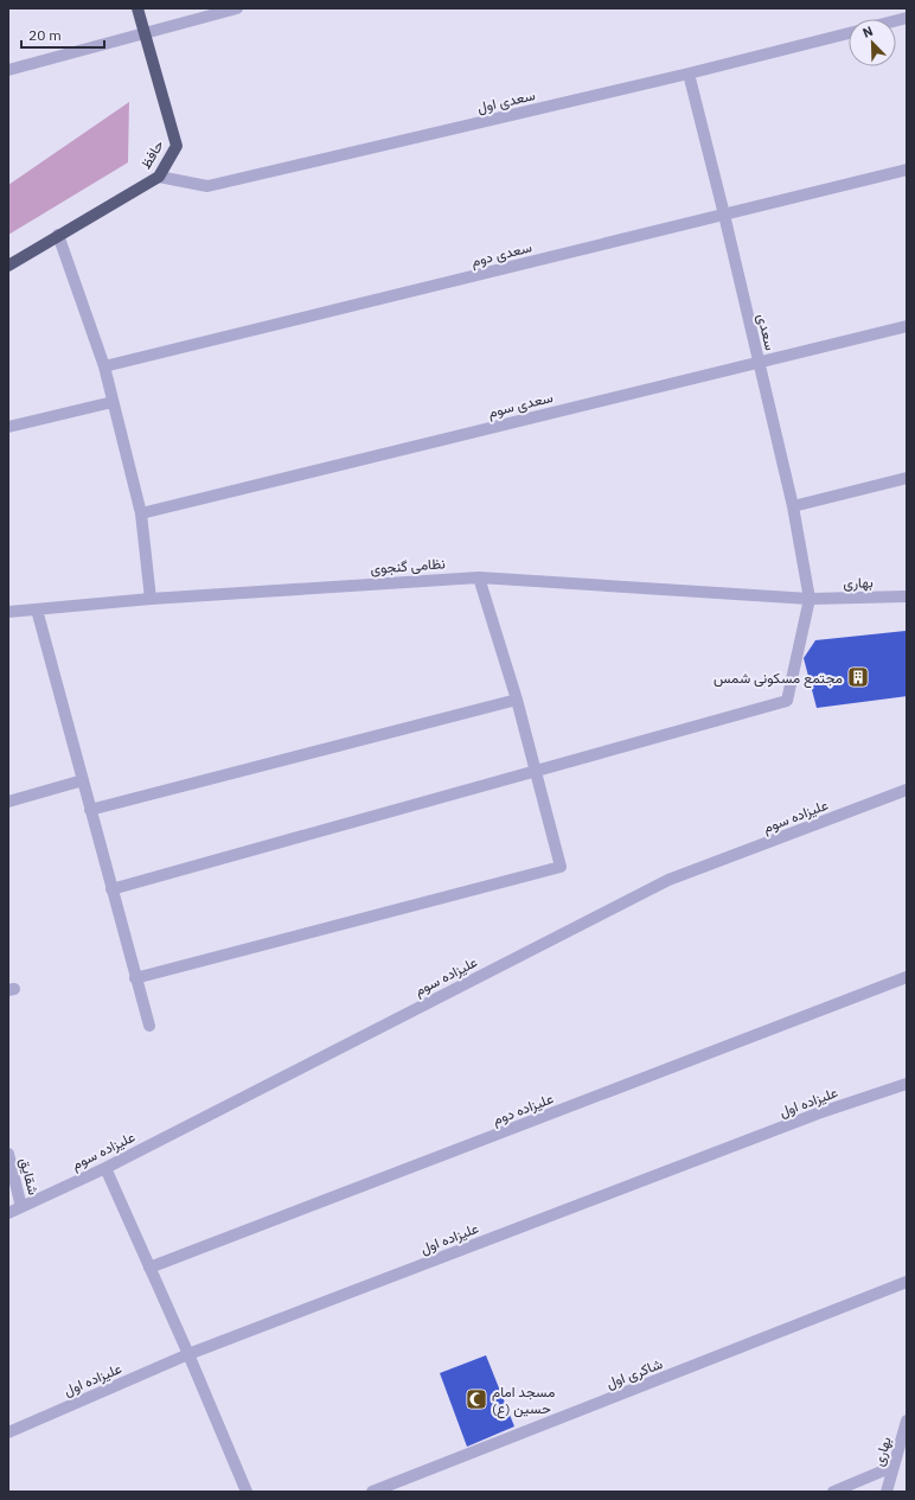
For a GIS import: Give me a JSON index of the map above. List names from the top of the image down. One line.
{"streets":{"main road":["حافظ"],"street":["سعدی اول","سعدی دوم","سعدی","سعدی سوم","نظامی گنجوی","بهاری","علیزاده سوم","علیزاده اول","علیزاده دوم","شقایق","شاکری اول"]},"crossings":[["سعدی اول","حافظ"],["سعدی اول","سعدی"],["سعدی دوم","سعدی"],["سعدی","سعدی سوم"],["سعدی","نظامی گنجوی"],["سعدی","بهاری"],["نظامی گنجوی","بهاری"],["علیزاده سوم","شقایق"]],"places":{"building":["مجتمع مسکونی شمس"],"mosque":["مسجد امام حسین (ع)"]},"scale_bar":"20 m","north":"top left"}
